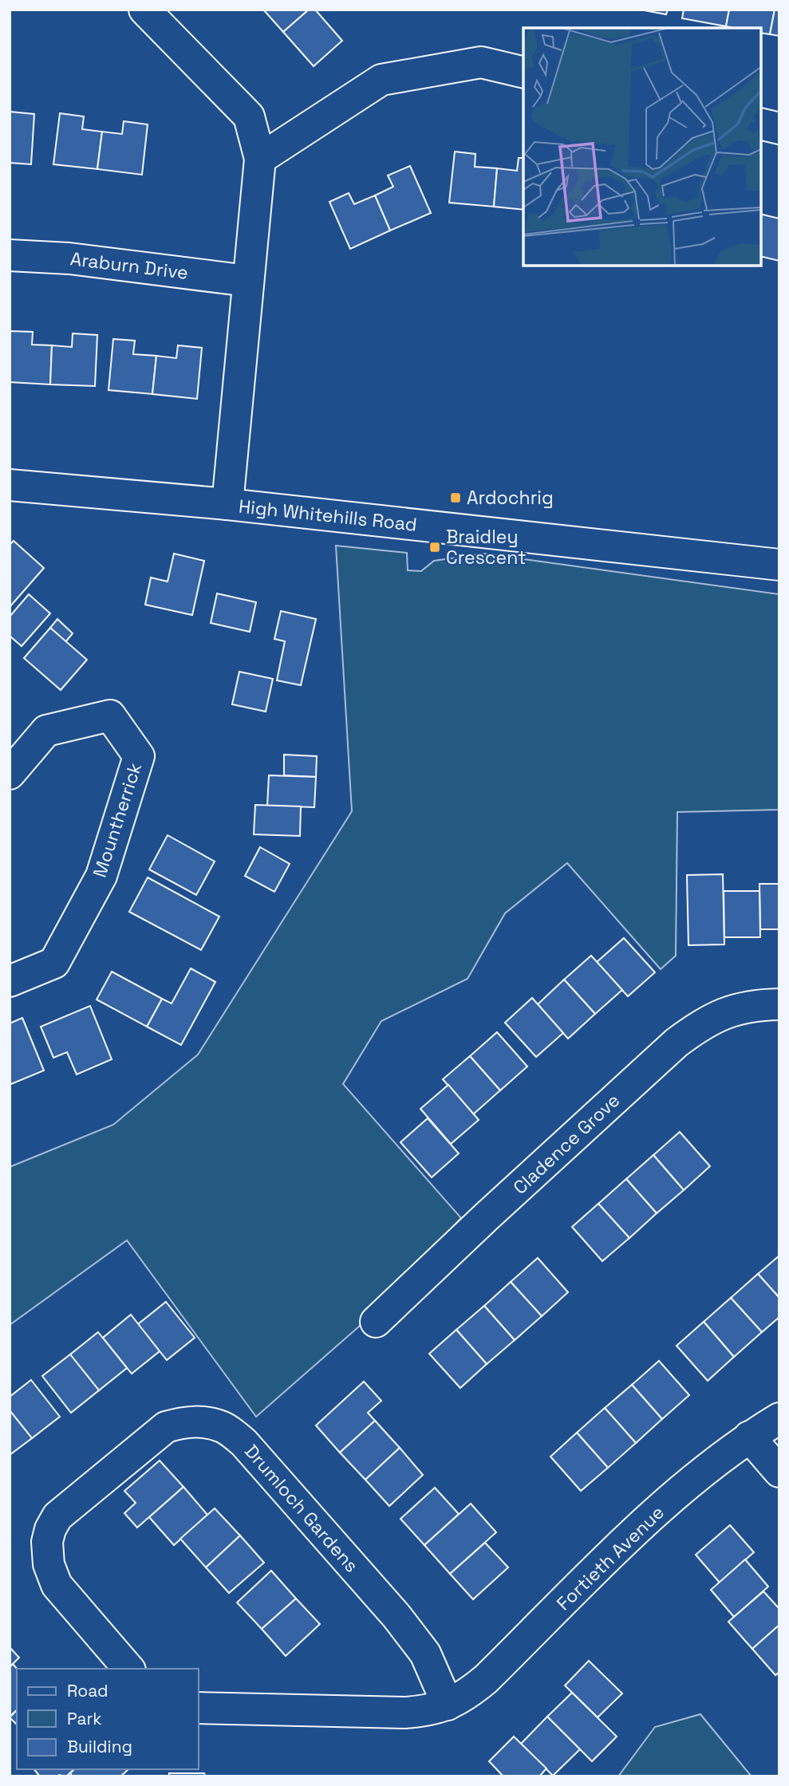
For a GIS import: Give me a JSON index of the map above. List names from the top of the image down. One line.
{"streets":{"street":["Araburn Drive","High Whitehills Road","Mountherrick","Cladence Grove","Drumloch Gardens","Fortieth Avenue"]},"crossings":[["Drumloch Gardens","Fortieth Avenue"]],"places":{"transit":["Ardochrig","Braidley Crescent"]},"legend":["Road","Park","Building"]}
